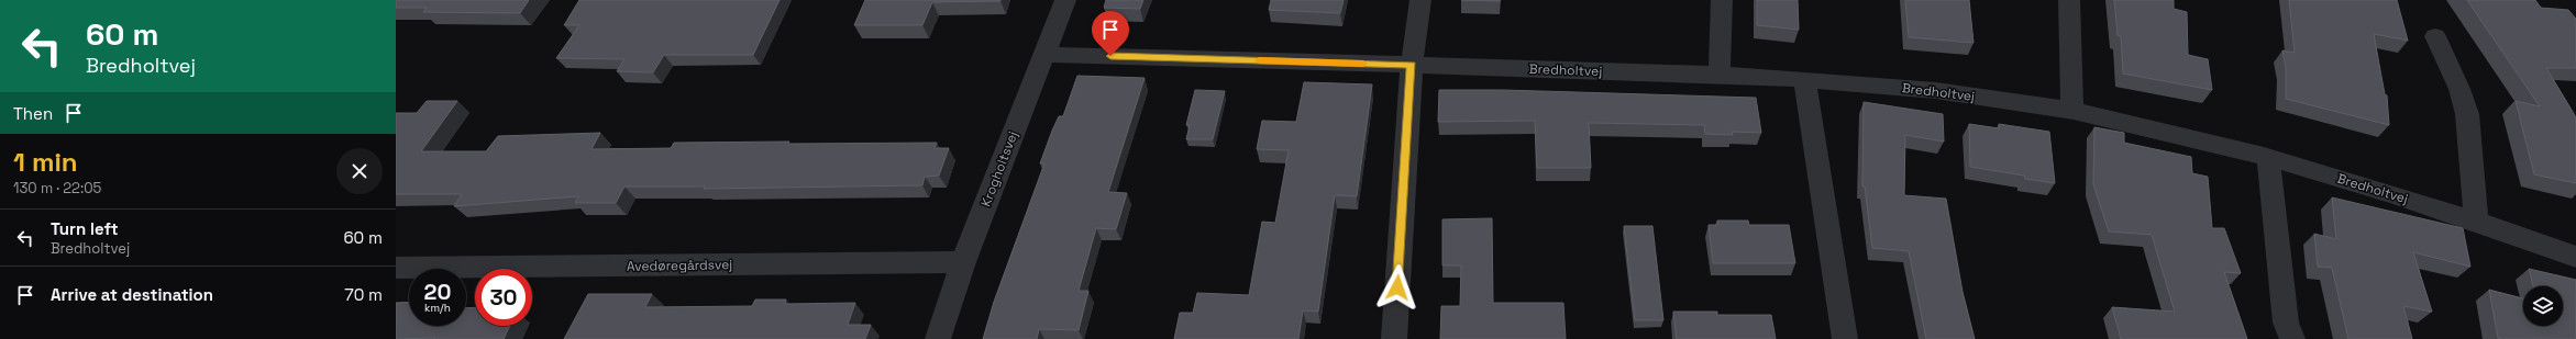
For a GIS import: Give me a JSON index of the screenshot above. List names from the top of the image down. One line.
{"streets":{"street":["Bredholtvej","Krogholtsvej","Avedøregårdsvej"]},"crossings":[["Bredholtvej","Krogholtsvej"],["Krogholtsvej","Avedøregårdsvej"]],"page":{"turn":["60 m","Bredholtvej"],"then":"Then","heading":["1 min","130 m · 22:05"],"list":[{"name":"Turn left","note":"Bredholtvej","value":"60 m"},{"name":"Arrive at destination","value":"70 m"}],"speed":"20 km/h","limit":"30"}}
